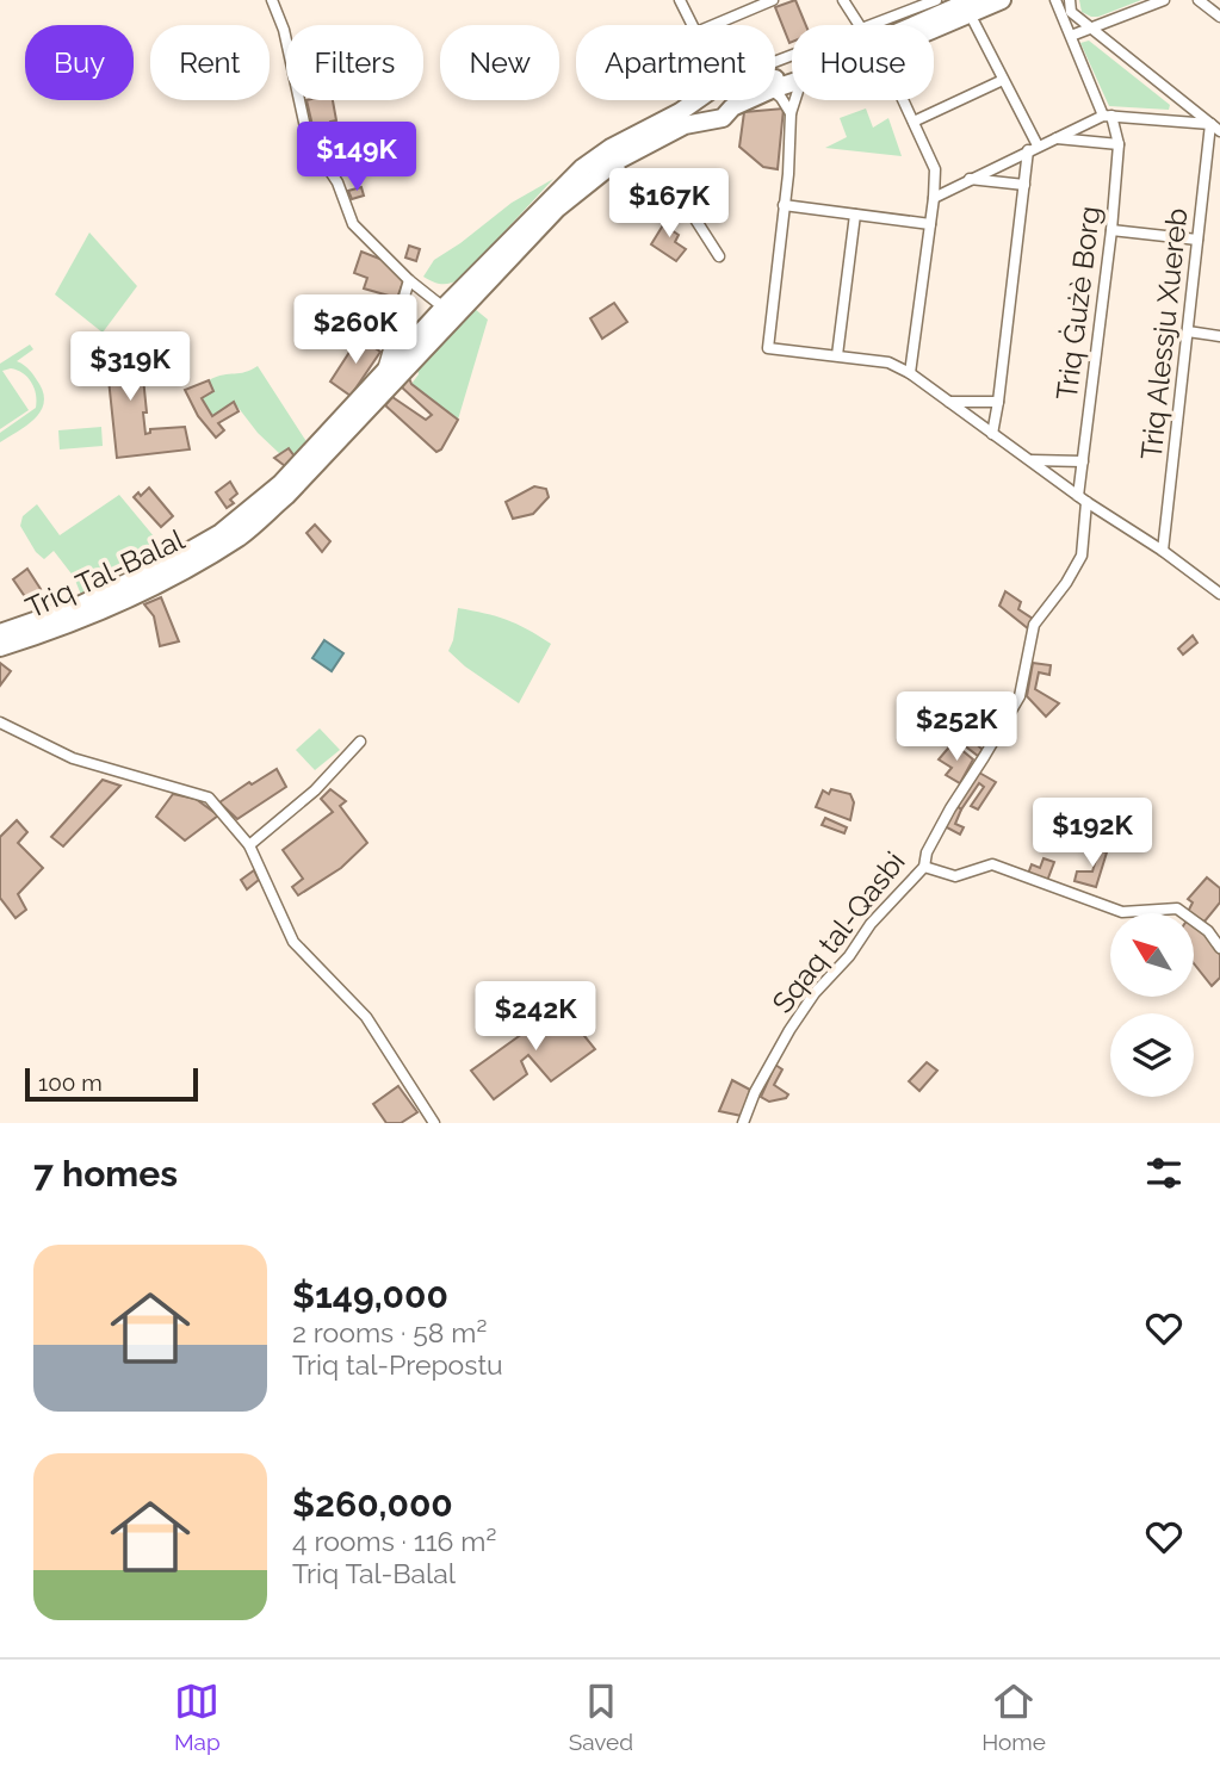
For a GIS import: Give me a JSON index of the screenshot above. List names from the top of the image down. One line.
{"streets":{"highway":["Triq Tal-Balal"],"street":["Triq Ġużè Borg","Triq Alessju Xuereb","Sqaq tal-Qasbi"]},"crossings":[["Triq Ġużè Borg","Sqaq tal-Qasbi"]],"scale_bar":"100 m","north":"top left","page":{"chip":["Buy","Rent","Filters","New","Apartment","House"],"price":["$149K","$167K","$260K","$319K","$252K","$192K","$242K"],"scale":"100 m","heading":"7 homes","list":[{"name":"$149,000","note":"2 rooms · 58 m² · Triq tal-Prepostu"},{"name":"$260,000","note":"4 rooms · 116 m² · Triq Tal-Balal"}],"tabs":["Map","Saved","Home"]}}
